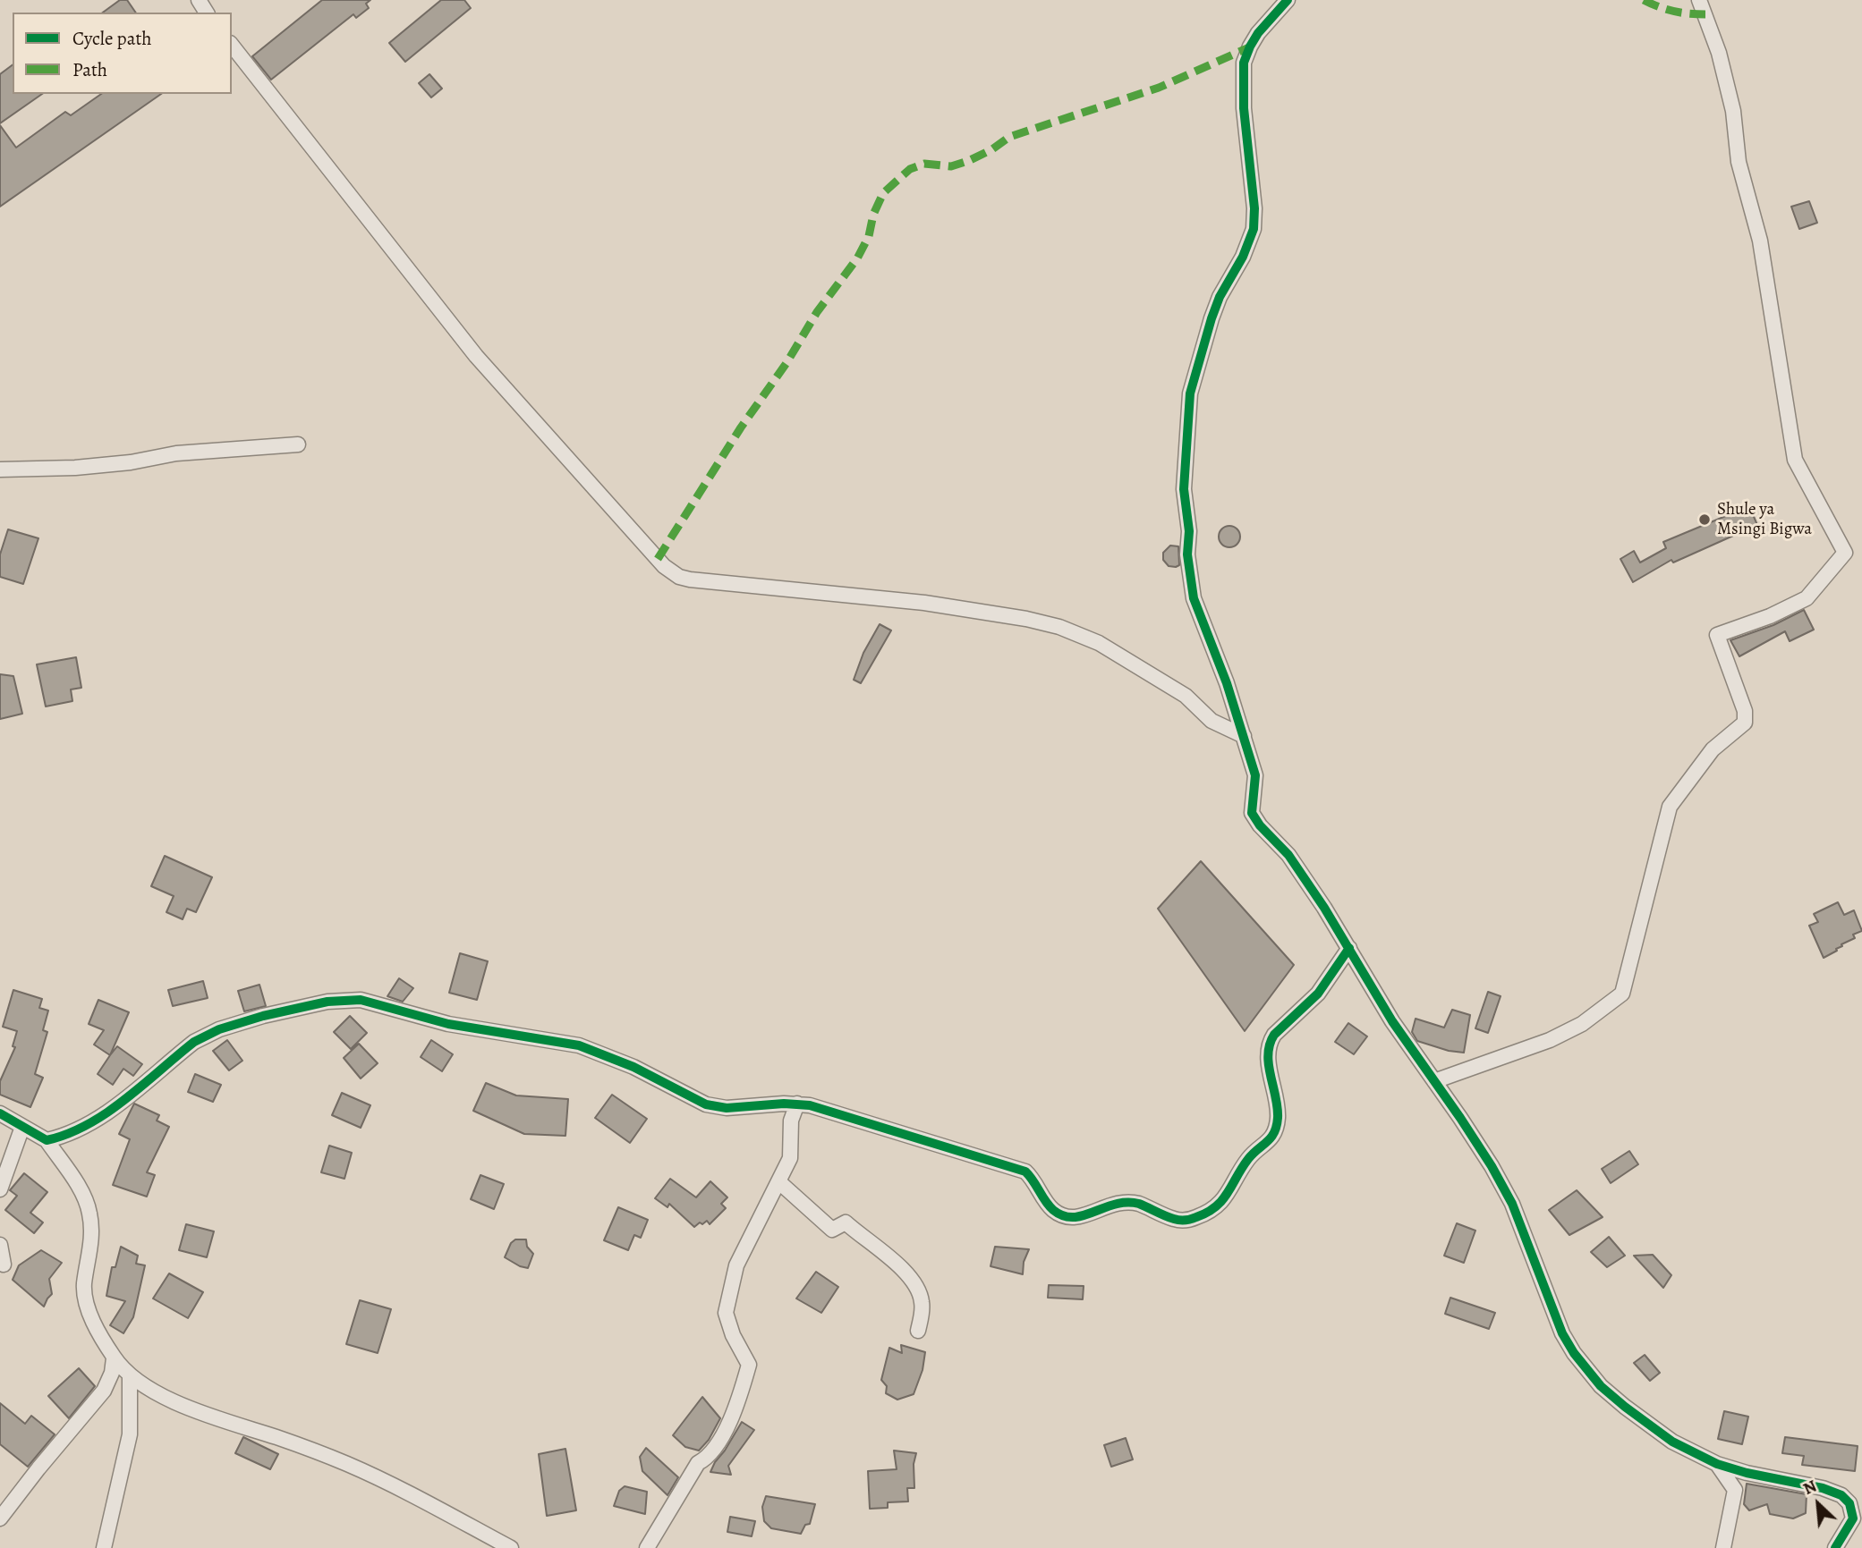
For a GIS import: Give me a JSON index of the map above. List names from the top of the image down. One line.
{"places":["Shule ya Msingi Bigwa"],"legend":["Cycle path","Path"],"north":"top left"}
